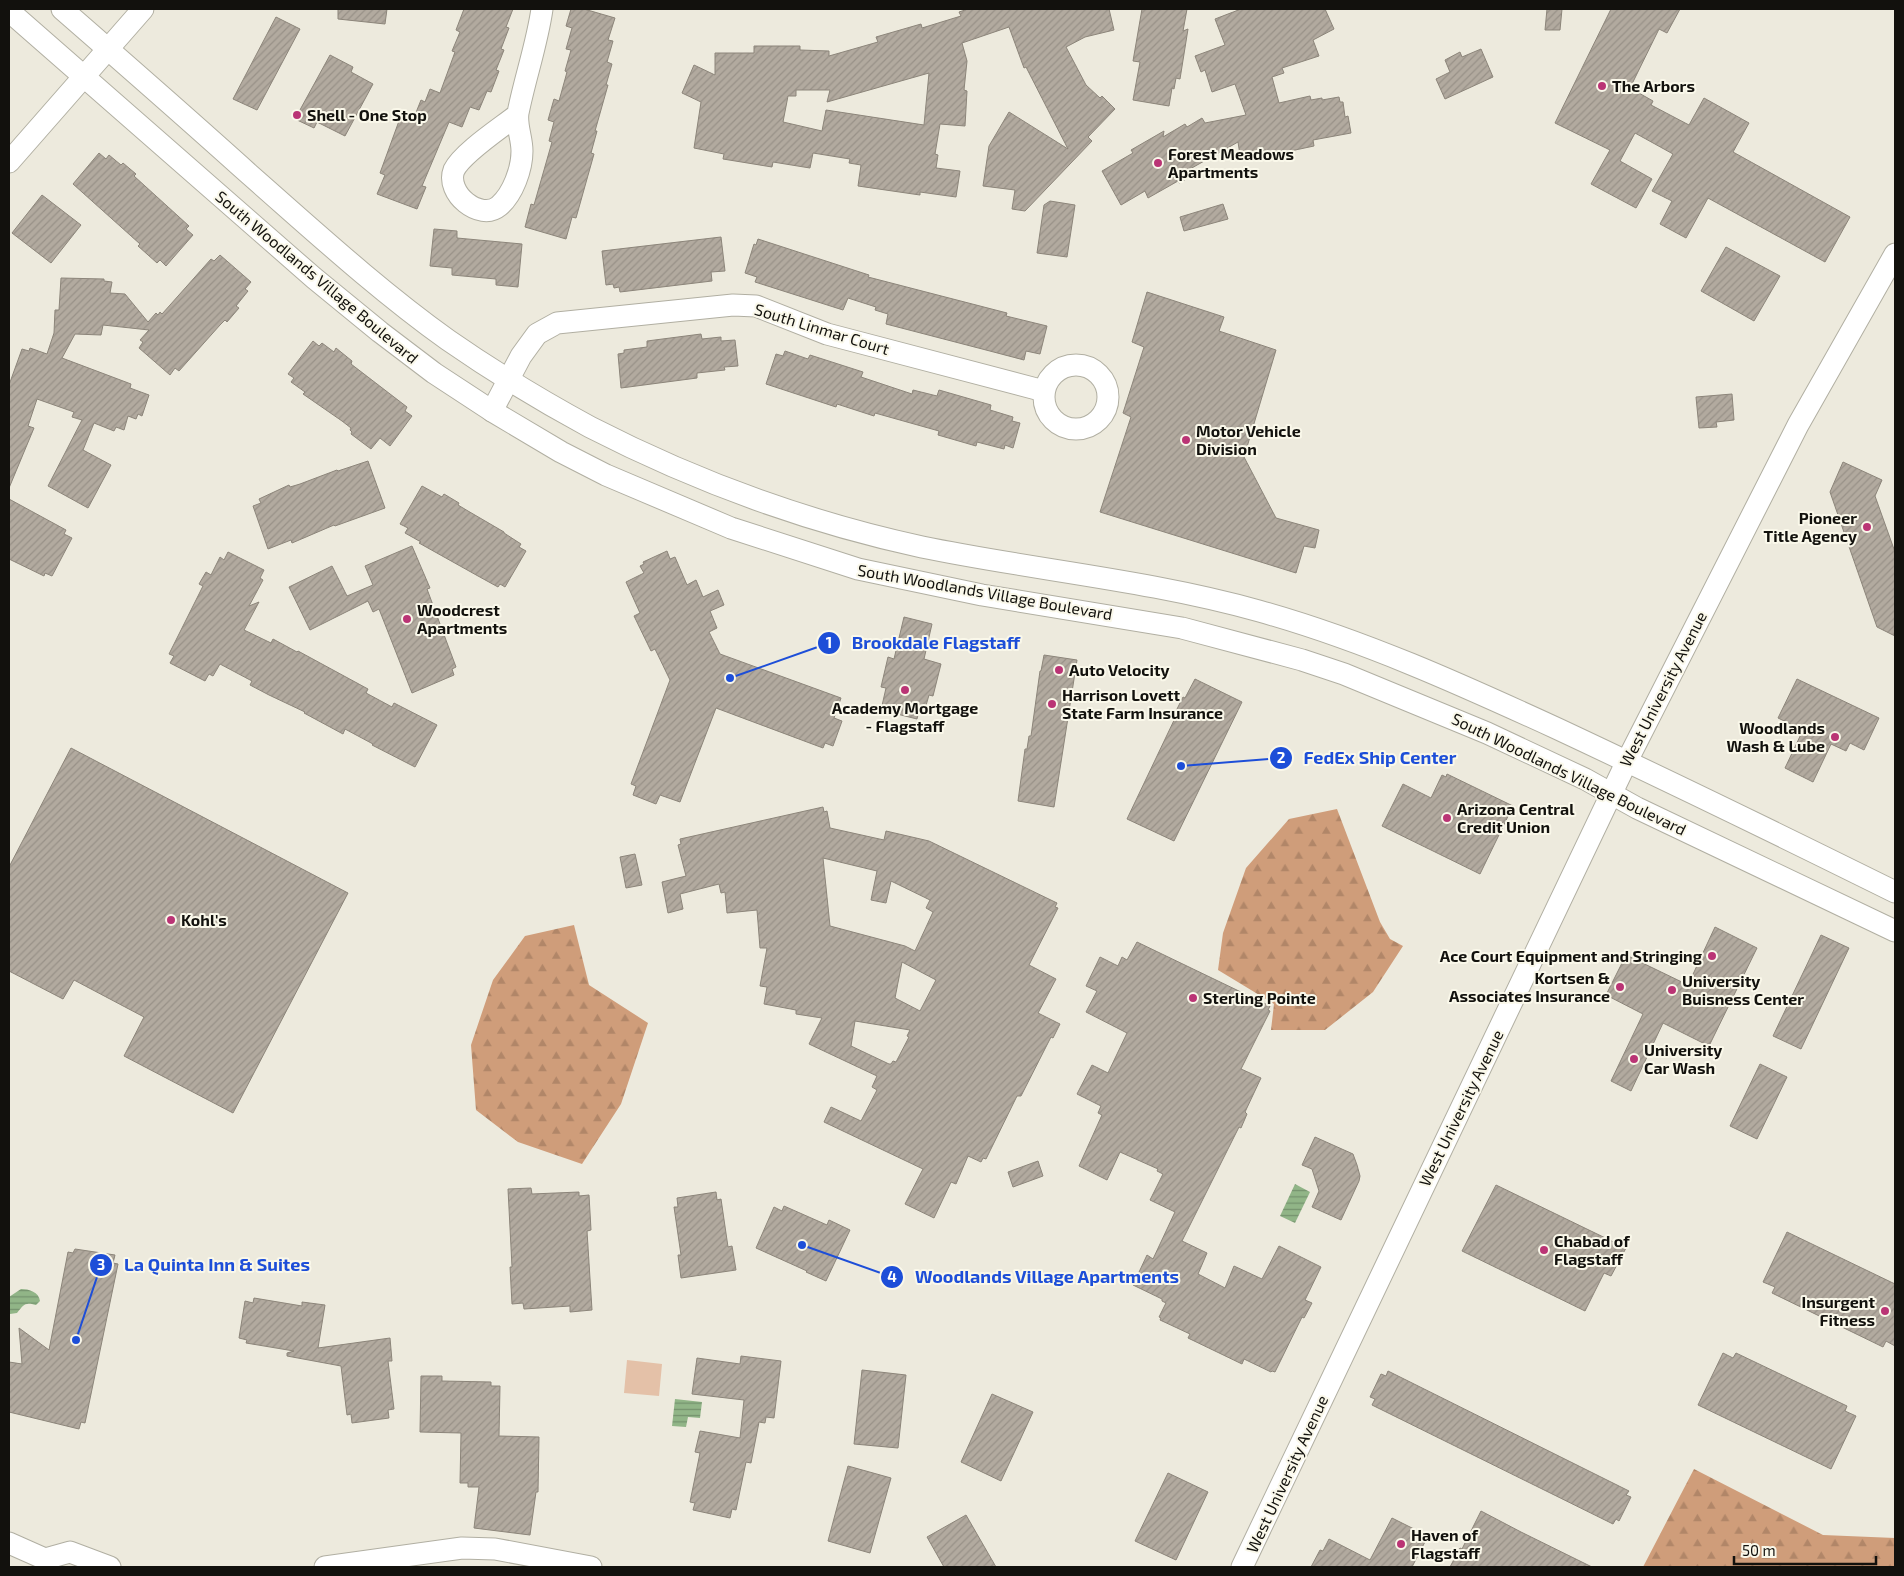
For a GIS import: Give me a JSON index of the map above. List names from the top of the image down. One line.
{"streets":{"street":["South Woodlands Village Boulevard","South Linmar Court","West University Avenue"]},"crossings":[["South Woodlands Village Boulevard","South Linmar Court"],["South Woodlands Village Boulevard","West University Avenue"]],"places":["The Arbors","Shell - One Stop","Forest Meadows Apartments","Motor Vehicle Division","Pioneer Title Agency","Woodcrest Apartments","Auto Velocity","Brookdale Flagstaff","Academy Mortgage - Flagstaff","Harrison Lovett State Farm Insurance","Woodlands Wash & Lube","FedEx Ship Center","Arizona Central Credit Union","Kohl's","Ace Court Equipment and Stringing","Kortsen & Associates Insurance","University Buisness Center","Sterling Pointe","University Car Wash","Woodlands Village Apartments","Chabad of Flagstaff","Insurgent Fitness","La Quinta Inn & Suites","Haven of Flagstaff"],"scale_bar":"50 m"}
